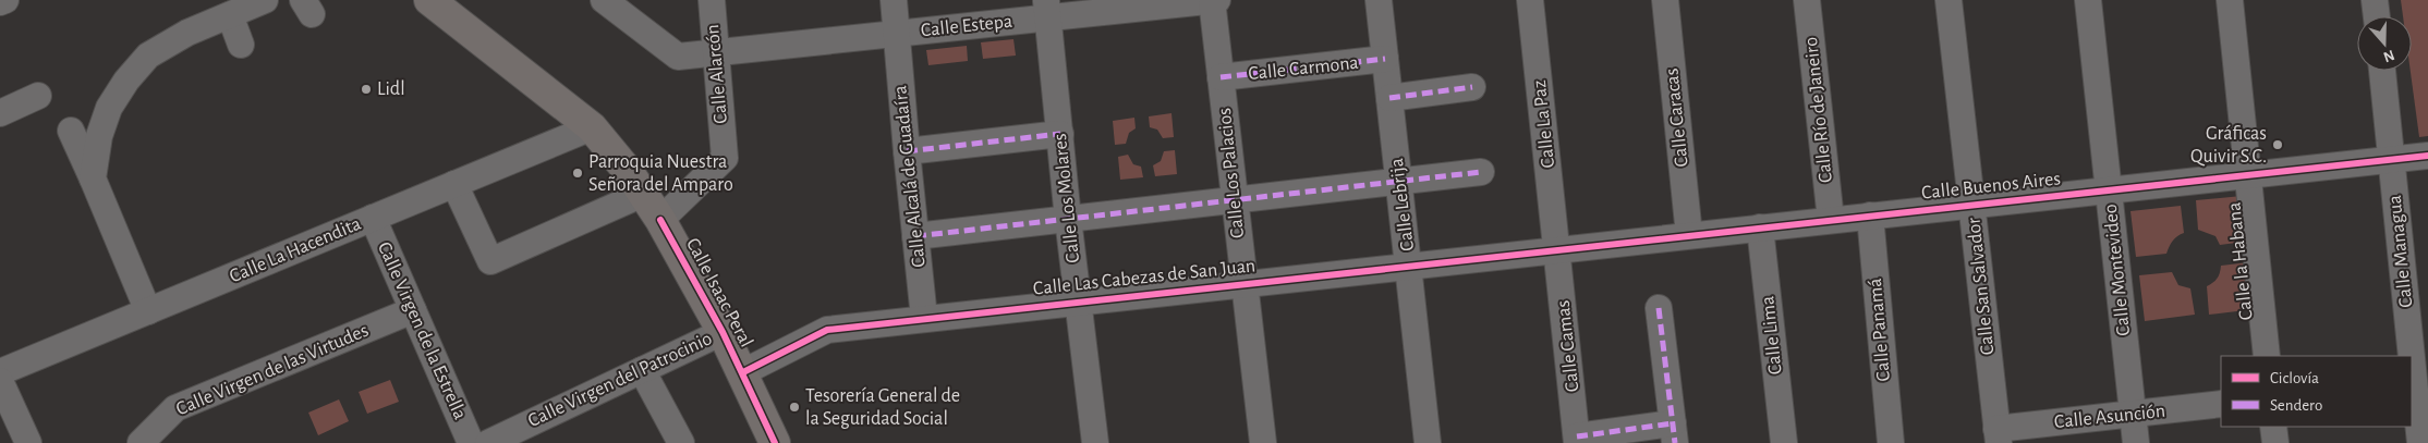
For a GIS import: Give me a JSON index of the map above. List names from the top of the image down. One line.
{"streets":{"main road":["Calle Isaac Peral"],"street":["Calle Estepa","Calle Carmona","Calle Alarcón","Calle Río de Janeiro","Calle Caracas","Calle La Paz","Calle Los Palacios","Calle Alcalá de Guadaíra","Calle Buenos Aires","Calle Los Molares","Calle Lebrija","Calle La Hacendita","Calle Managua","Calle la Habana","Calle Montevideo","Calle Las Cabezas de San Juan","Calle San Salvador","Calle Panamá","Calle Virgen de la Estrella","Calle Lima","Calle Camas","Calle Virgen de las Virtudes","Calle Virgen del Patrocinio","Calle Asunción"]},"crossings":[["Calle Estepa","Calle Alarcón"],["Calle Estepa","Calle Los Palacios"],["Calle Estepa","Calle Alcalá de Guadaíra"],["Calle Estepa","Calle Los Molares"],["Calle Carmona","Calle Los Palacios"],["Calle Carmona","Calle Lebrija"],["Calle Alarcón","Calle Isaac Peral"],["Calle Río de Janeiro","Calle Buenos Aires"],["Calle Caracas","Calle Buenos Aires"],["Calle La Paz","Calle Buenos Aires"],["Calle La Paz","Calle Las Cabezas de San Juan"],["Calle La Paz","Calle Camas"],["Calle Los Palacios","Calle Las Cabezas de San Juan"],["Calle Alcalá de Guadaíra","Calle Las Cabezas de San Juan"],["Calle Buenos Aires","Calle Managua"],["Calle Buenos Aires","Calle la Habana"],["Calle Buenos Aires","Calle Montevideo"],["Calle Buenos Aires","Calle Las Cabezas de San Juan"],["Calle Buenos Aires","Calle San Salvador"],["Calle Buenos Aires","Calle Panamá"],["Calle Buenos Aires","Calle Lima"],["Calle Buenos Aires","Calle Camas"],["Calle Los Molares","Calle Las Cabezas de San Juan"],["Calle Lebrija","Calle Las Cabezas de San Juan"],["Calle La Hacendita","Calle Isaac Peral"],["Calle La Hacendita","Calle Virgen de la Estrella"],["Calle Montevideo","Calle Asunción"],["Calle Las Cabezas de San Juan","Calle Isaac Peral"],["Calle Las Cabezas de San Juan","Calle Camas"],["Calle San Salvador","Calle Asunción"],["Calle Isaac Peral","Calle Virgen del Patrocinio"],["Calle Virgen de la Estrella","Calle Virgen de las Virtudes"]],"places":["Lidl","Gráficas Quivir S.C.","Parroquia Nuestra Señora del Amparo","Tesorería General de la Seguridad Social"],"legend":["Ciclovía","Sendero"],"north":"bottom"}
